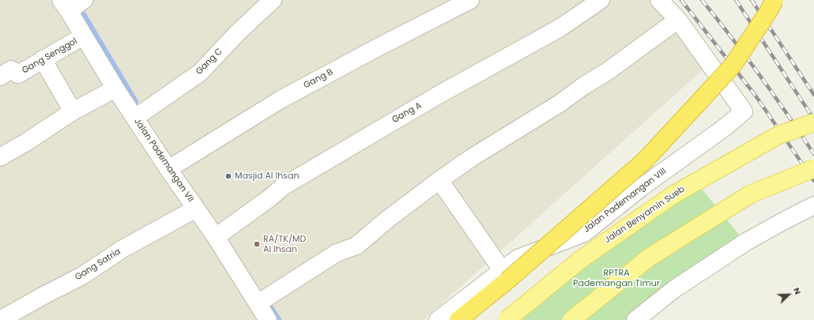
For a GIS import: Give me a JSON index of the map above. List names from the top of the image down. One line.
{"streets":{"main road":["Jalan Benyamin Sueb"],"street":["Gang Senggol","Gang C","Gang B","Gang A","Jalan Pademangan VII","Jalan Pademangan VIII","Gang Satria"]},"crossings":[["Gang Senggol","Jalan Pademangan VII"],["Gang C","Jalan Pademangan VII"],["Gang B","Jalan Pademangan VII"],["Gang A","Jalan Pademangan VII"],["Jalan Pademangan VII","Gang Satria"]],"parks":["RPTRA Pademangan Timur"],"places":["Masjid Al Ihsan","RA/TK/MD Al Ihsan"],"north":"top right"}
